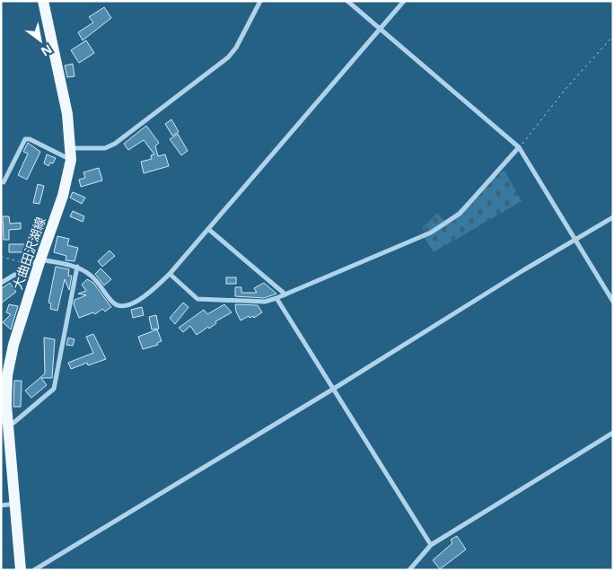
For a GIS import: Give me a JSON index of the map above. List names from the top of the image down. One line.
{"streets":{"main road":["大曲田沢湖線"]},"north":"bottom right"}
